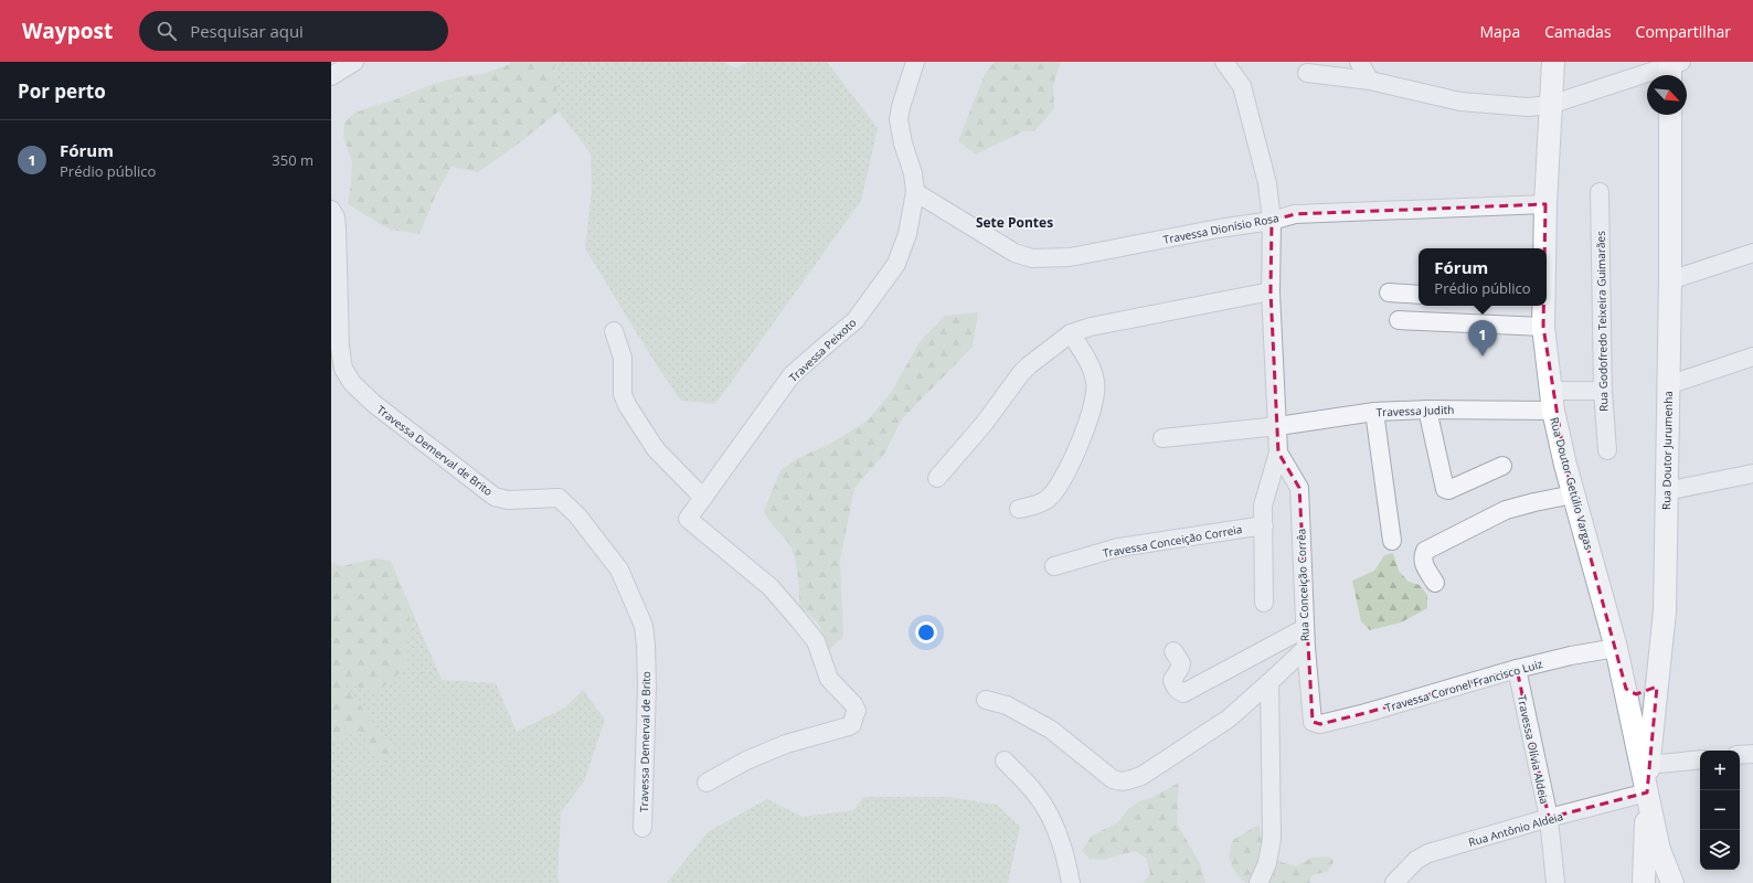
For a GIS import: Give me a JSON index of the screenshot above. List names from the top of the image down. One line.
{"streets":{"main road":["Rua Doutor Jurumenha","Rua Doutor Getúlio Vargas"],"street":["Travessa Dionísio Rosa","Rua Godofredo Teixeira Guimarães","Travessa Peixoto","Travessa Judith","Travessa Demerval de Brito","Travessa Conceição Correia","Rua Conceição Corrêa","Travessa Coronel Francisco Luiz","Travessa Olívia Aldeia","Rua Antônio Aldeia"]},"crossings":[["Travessa Dionísio Rosa","Travessa Peixoto"],["Travessa Dionísio Rosa","Rua Doutor Getúlio Vargas"],["Rua Godofredo Teixeira Guimarães","Travessa Judith"],["Travessa Judith","Rua Doutor Getúlio Vargas"],["Rua Doutor Jurumenha","Rua Doutor Getúlio Vargas"],["Rua Doutor Jurumenha","Rua Antônio Aldeia"],["Rua Doutor Getúlio Vargas","Travessa Coronel Francisco Luiz"],["Rua Doutor Getúlio Vargas","Rua Antônio Aldeia"],["Rua Conceição Corrêa","Travessa Coronel Francisco Luiz"],["Travessa Coronel Francisco Luiz","Travessa Olívia Aldeia"],["Travessa Olívia Aldeia","Rua Antônio Aldeia"]],"districts":["Sete Pontes"],"north":"bottom right","page":{"header":"Waypost","search":"Pesquisar aqui","nav":["Mapa","Camadas","Compartilhar"],"heading":"Por perto","list":[{"mark":"1","name":"Fórum","note":"Prédio público","value":"350 m"}],"popup":["Fórum","Prédio público"],"pins":"1","map_buttons":["+","−"]}}
